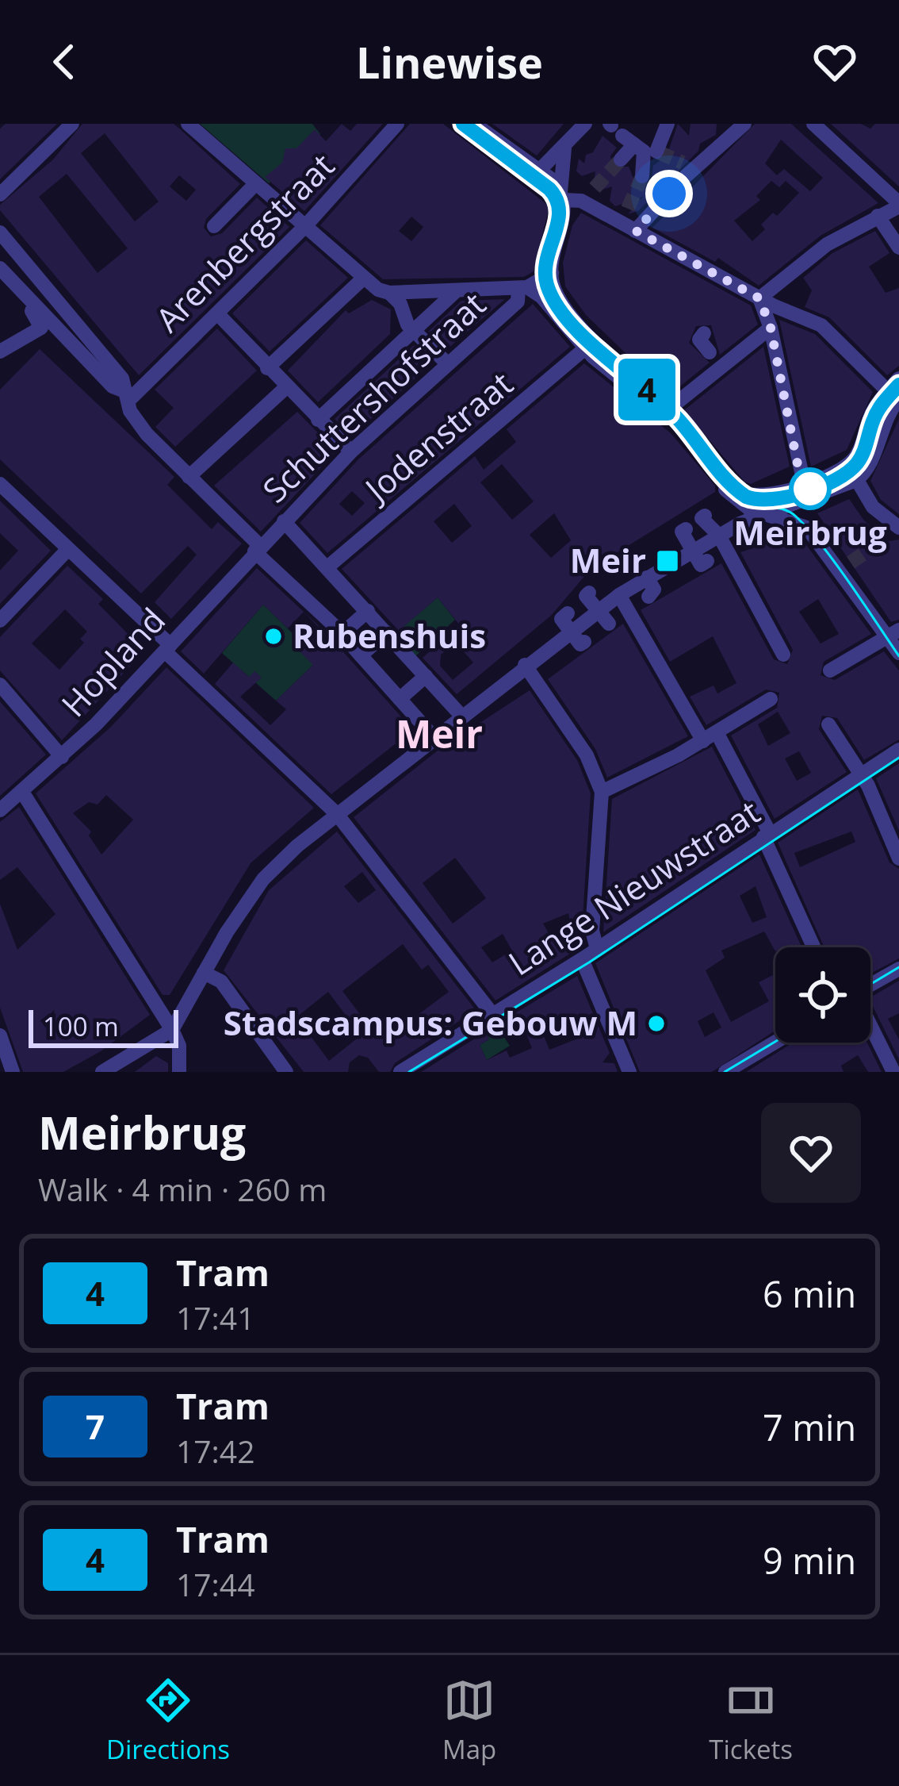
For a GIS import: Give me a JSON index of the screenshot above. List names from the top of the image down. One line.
{"streets":{"street":["Arenbergstraat","Schuttershofstraat","Jodenstraat","Hopland","Lange Nieuwstraat"]},"crossings":[["Schuttershofstraat","Hopland"]],"districts":["Meir"],"places":{"other":["Meirbrug","Rubenshuis","Stadscampus: Gebouw M"],"transit":["Meir"]},"lines":["tram line 4"],"scale_bar":"100 m","page":{"header":"Linewise","on_map":"4","scale":"100 m","heading":["Meirbrug","Walk · 4 min · 260 m"],"list":[{"mark":"4","name":"Tram","note":"17:41","value":"6 min"},{"mark":"7","name":"Tram","note":"17:42","value":"7 min"},{"mark":"4","name":"Tram","note":"17:44","value":"9 min"}],"tabs":["Directions","Map","Tickets"]}}
